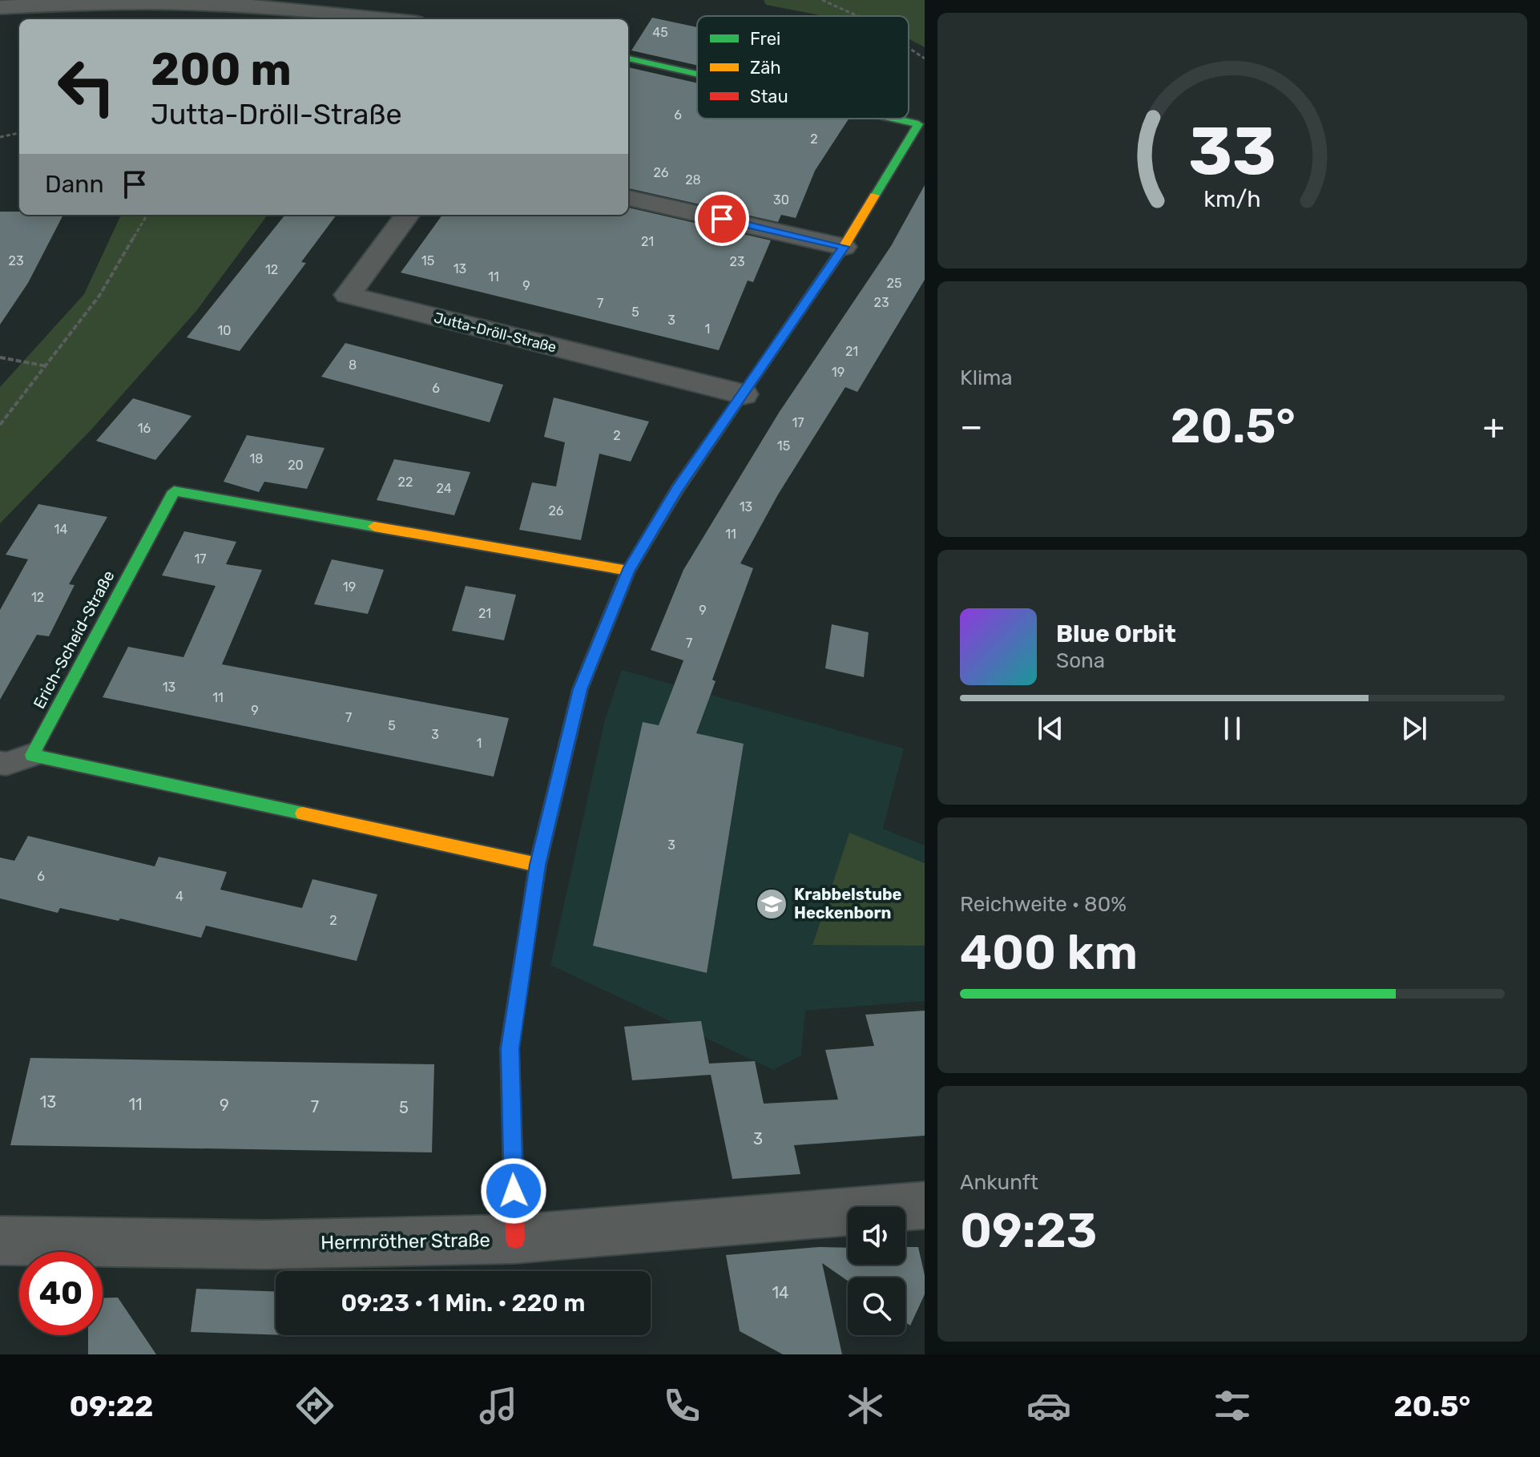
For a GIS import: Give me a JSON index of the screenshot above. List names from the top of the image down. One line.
{"streets":{"street":["Jutta-Dröll-Straße","Erich-Scheid-Straße","Herrnröther Straße"]},"places":{"school or university":["Krabbelstube Heckenborn"]},"house_numbers":["45","6","2","26","28","30","21","23","15","23","13","12","11","25","9","23","7","5","3","1","10","21","8","19","6","17","16","2","15","18","20","22","24","13","26","14","11","17","19","12","9","21","7","13","11","9","7","5","3","1","3","6","4","2","13","11","9","7","5","3","14"],"legend":["Frei","Zäh","Stau"],"page":{"turn":["200 m","Jutta-Dröll-Straße"],"then":"Dann","tile":["Klima",["Reichweite · 80%","400 km"],["Ankunft","09:23"]],"heat":["−","20.5°","+"],"song":["Blue Orbit","Sona"],"limit":"40","trip":"09:23 · 1 Min. · 220 m","tabs":["09:22","20.5°"],"gauge":["33","km/h"]}}
